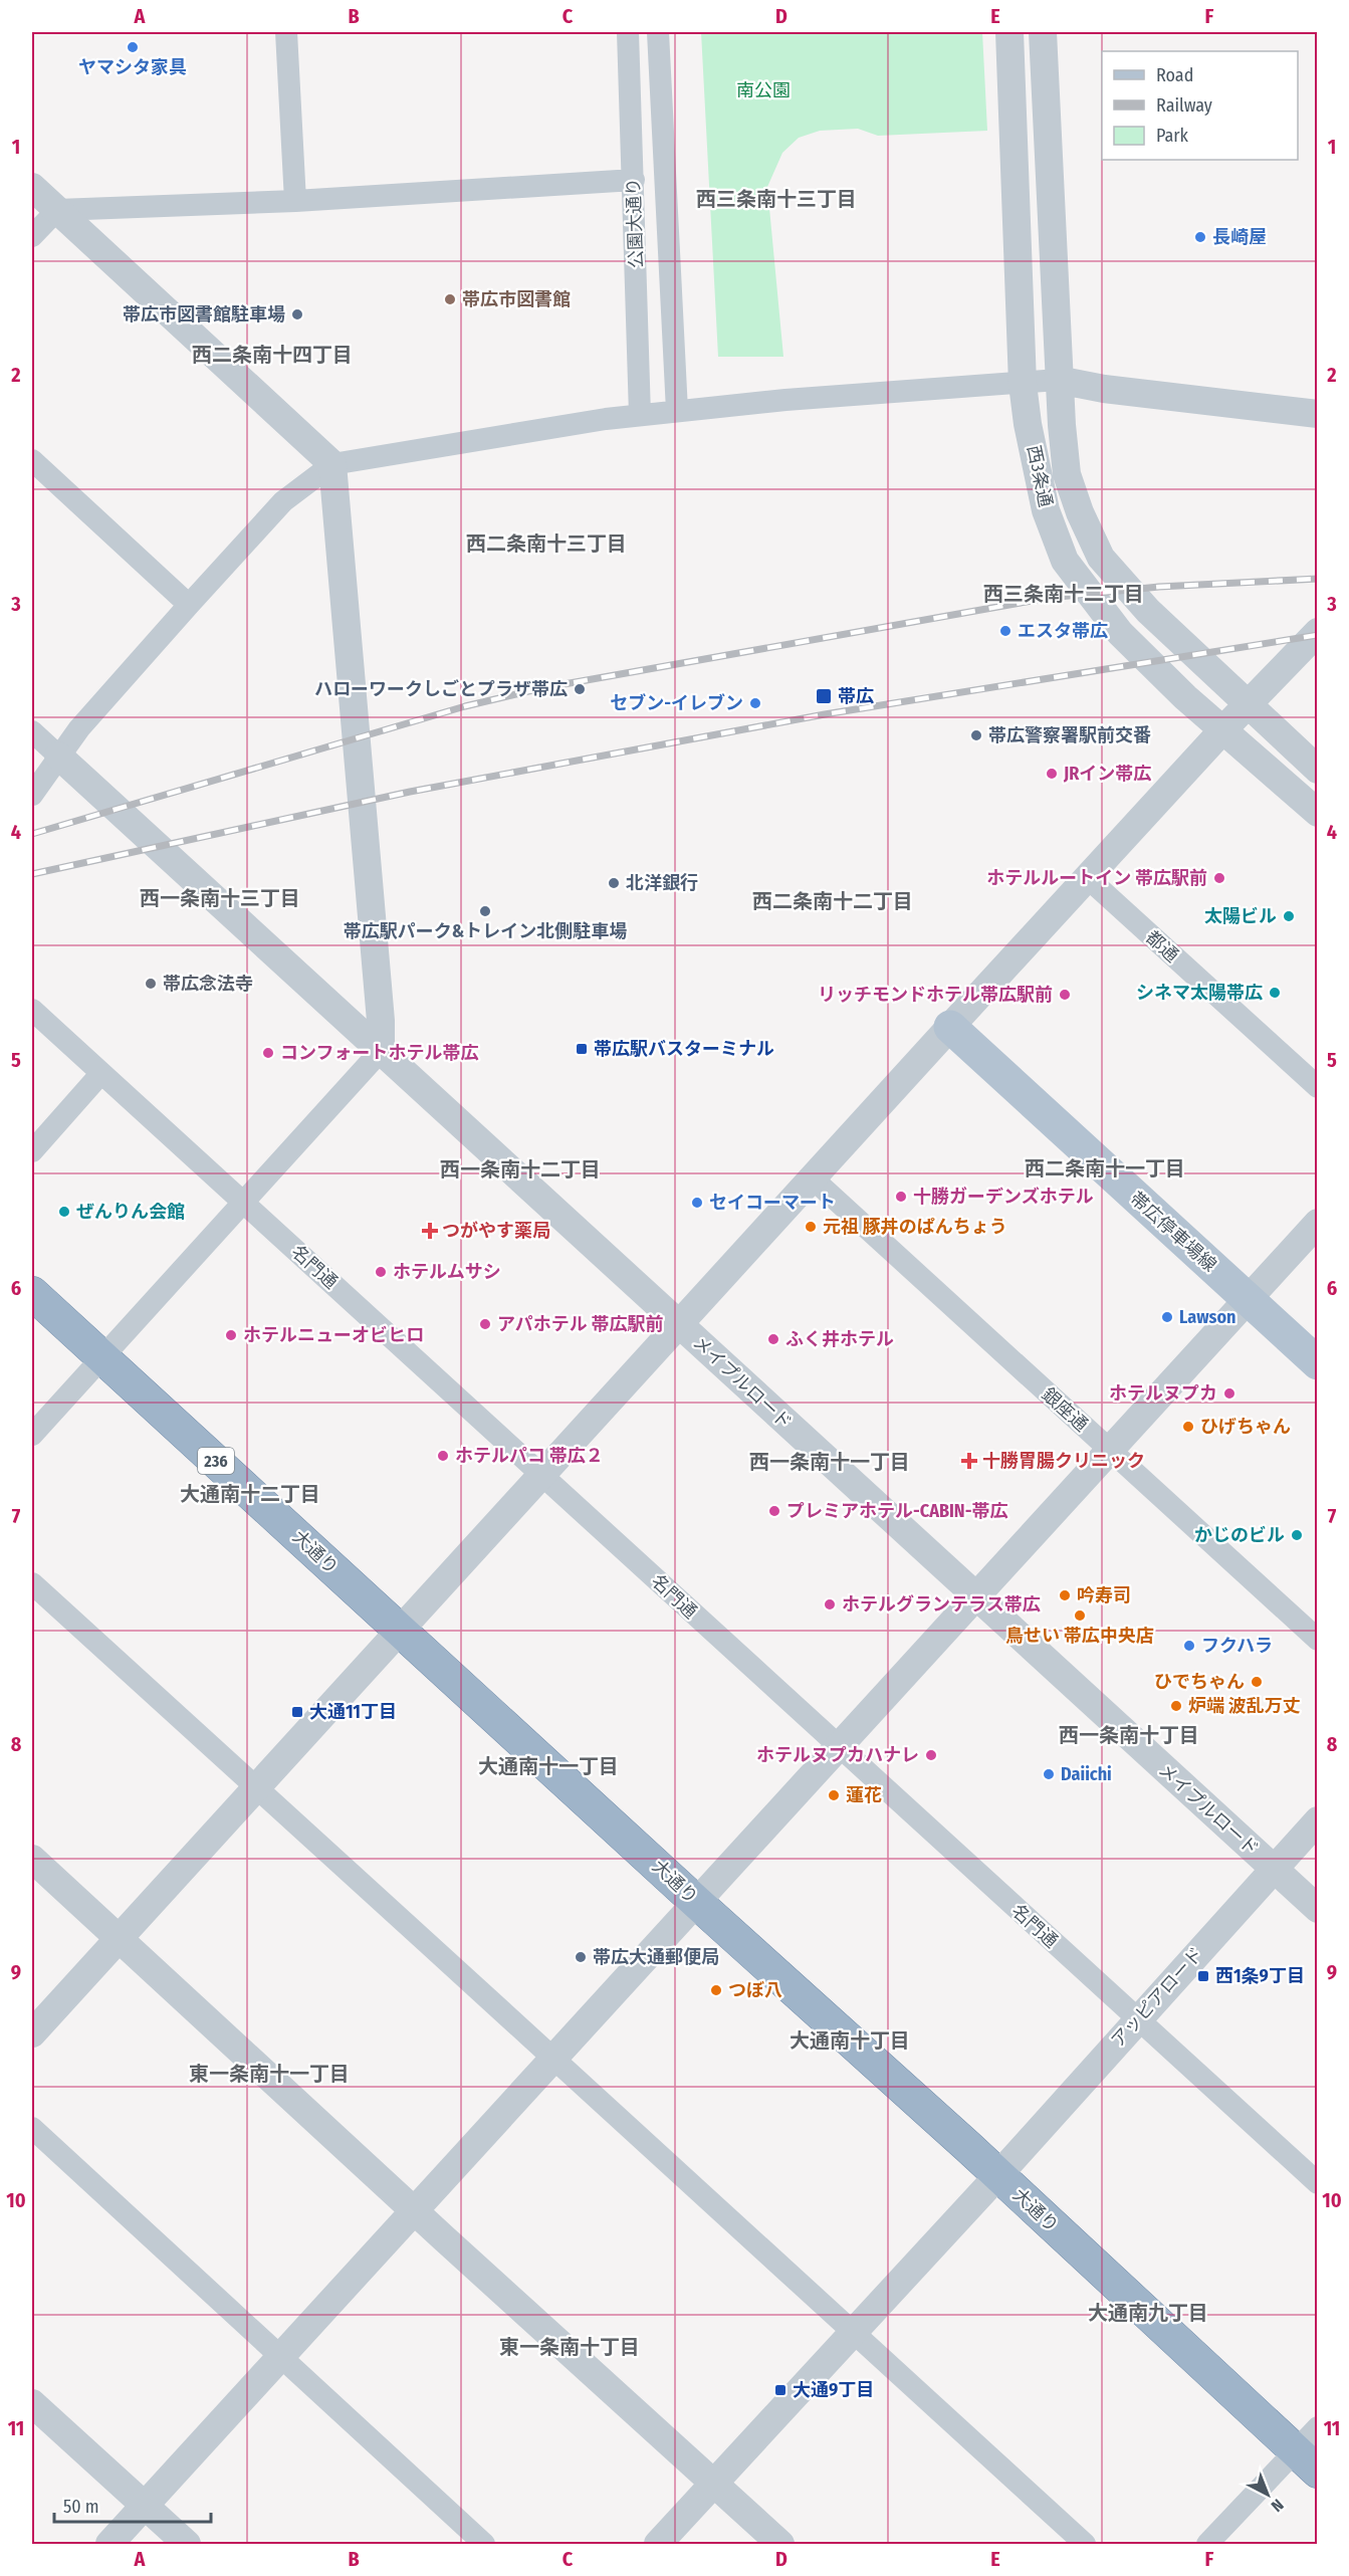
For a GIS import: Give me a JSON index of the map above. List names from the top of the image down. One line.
{"streets":{"highway":["236","大通り"],"main road":["帯広停車場線"],"street":["公園大通り","西3条通","都通","名門通","メイプルロード","銀座通","アッピアロード"]},"crossings":[["名門通","アッピアロード"],["メイプルロード","アッピアロード"],["大通り","アッピアロード"]],"districts":["西三条南十三丁目","西二条南十四丁目","西二条南十三丁目","西三条南十二丁目","西一条南十三丁目","西二条南十二丁目","西二条南十一丁目","西一条南十二丁目","西一条南十一丁目","大通南十二丁目","西一条南十丁目","大通南十一丁目","大通南十丁目","東一条南十一丁目","大通南九丁目","東一条南十丁目"],"parks":["南公園"],"places":{"other":["ヤマシタ家具","長崎屋","帯広市図書館","帯広市図書館駐車場","エスタ帯広","ハローワークしごとプラザ帯広","セブン-イレブン","帯広警察署駅前交番","JRイン帯広","ホテルルートイン 帯広駅前","北洋銀行","帯広駅パーク&トレイン北側駐車場","太陽ビル","帯広念法寺","シネマ太陽帯広","リッチモンドホテル帯広駅前","コンフォートホテル帯広","十勝ガーデンズホテル","セイコーマート","ぜんりん会館","元祖 豚丼のぱんちょう","ホテルムサシ","Lawson","アパホテル 帯広駅前","ホテルニューオビヒロ","ふく井ホテル","ホテルヌプカ","ひげちゃん","ホテルパコ 帯広２","プレミアホテル-CABIN-帯広","かじのビル","吟寿司","ホテルグランテラス帯広","鳥せい 帯広中央店","フクハラ","ひでちゃん","炉端 波乱万丈","ホテルヌプカハナレ","Daiichi","蓮花","帯広大通郵便局","つぼ八"],"transit":["帯広","帯広駅バスターミナル","大通11丁目","西1条9丁目","大通9丁目"],"health":["つがやす薬局","十勝胃腸クリニック"]},"legend":["Road","Railway","Park"],"scale_bar":"50 m","north":"bottom right","grid":{"columns":["A","B","C","D","E","F"],"rows":["1","2","3","4","5","6","7","8","9","10","11"]}}
